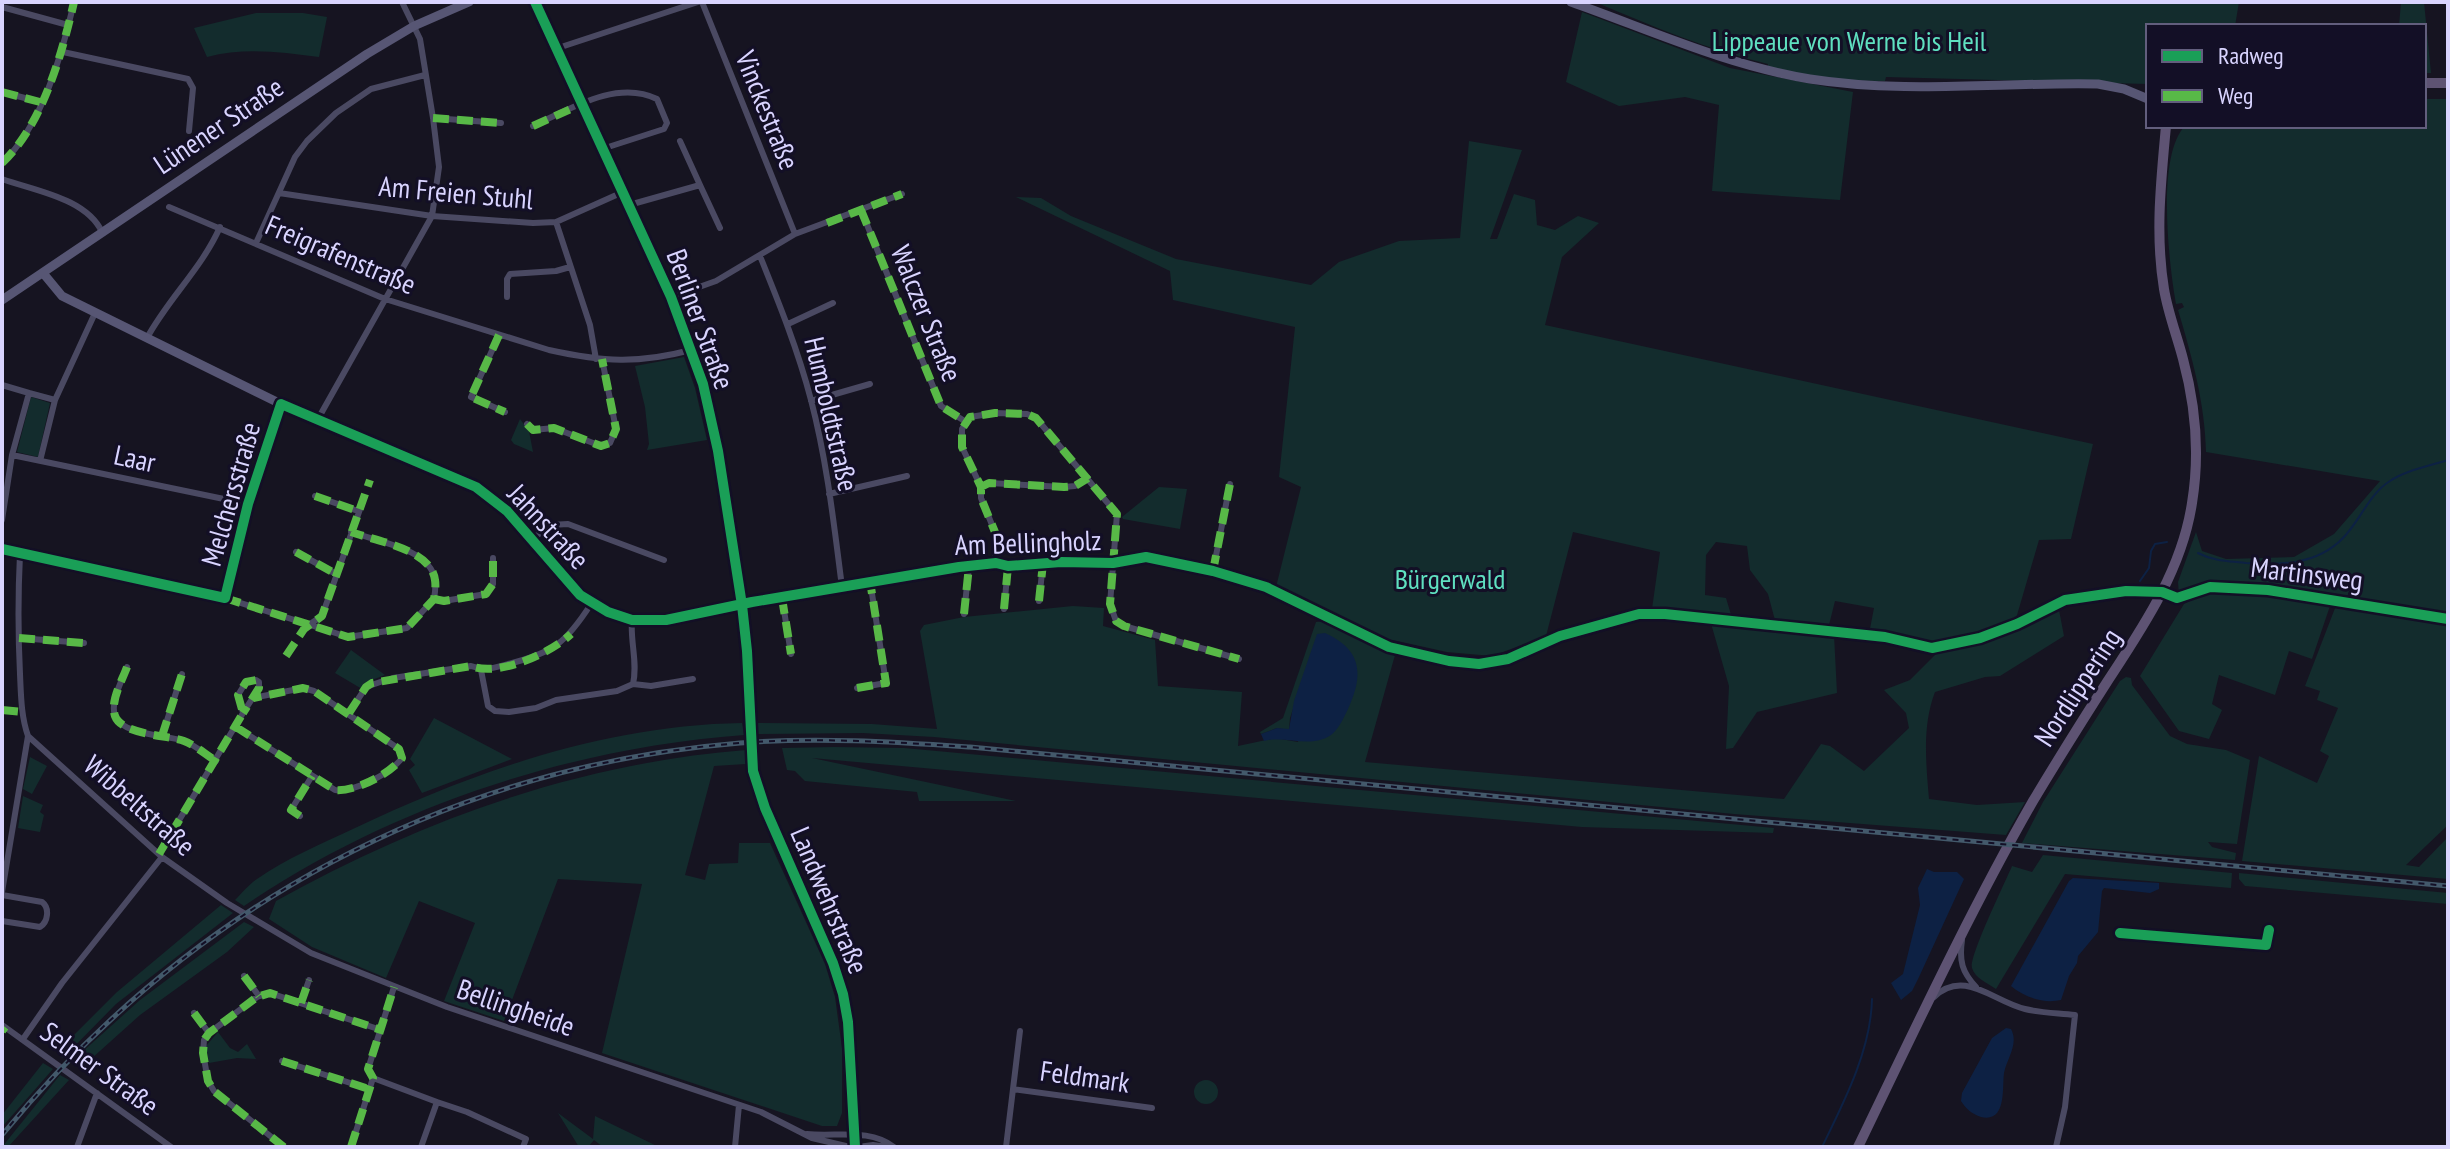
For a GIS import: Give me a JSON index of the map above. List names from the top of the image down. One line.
{"streets":{"main road":["Nordlippering"],"street":["Vinckestraße","Lünener Straße","Am Freien Stuhl","Freigrafenstraße","Walczer Straße","Berliner Straße","Humboldtstraße","Laar","Melchersstraße","Jahnstraße","Am Bellingholz","Martinsweg","Wibbeltstraße","Landwehrstraße","Bellingheide","Selmer Straße","Feldmark"]},"crossings":[["Lünener Straße","Jahnstraße"],["Am Freien Stuhl","Berliner Straße"],["Freigrafenstraße","Berliner Straße"],["Berliner Straße","Jahnstraße"],["Berliner Straße","Am Bellingholz"],["Berliner Straße","Landwehrstraße"],["Humboldtstraße","Am Bellingholz"],["Laar","Melchersstraße"],["Melchersstraße","Jahnstraße"],["Jahnstraße","Am Bellingholz"],["Martinsweg","Nordlippering"],["Wibbeltstraße","Bellingheide"],["Landwehrstraße","Bellingheide"]],"parks":["Lippeaue von Werne bis Heil","Bürgerwald"],"legend":["Radweg","Weg"]}
